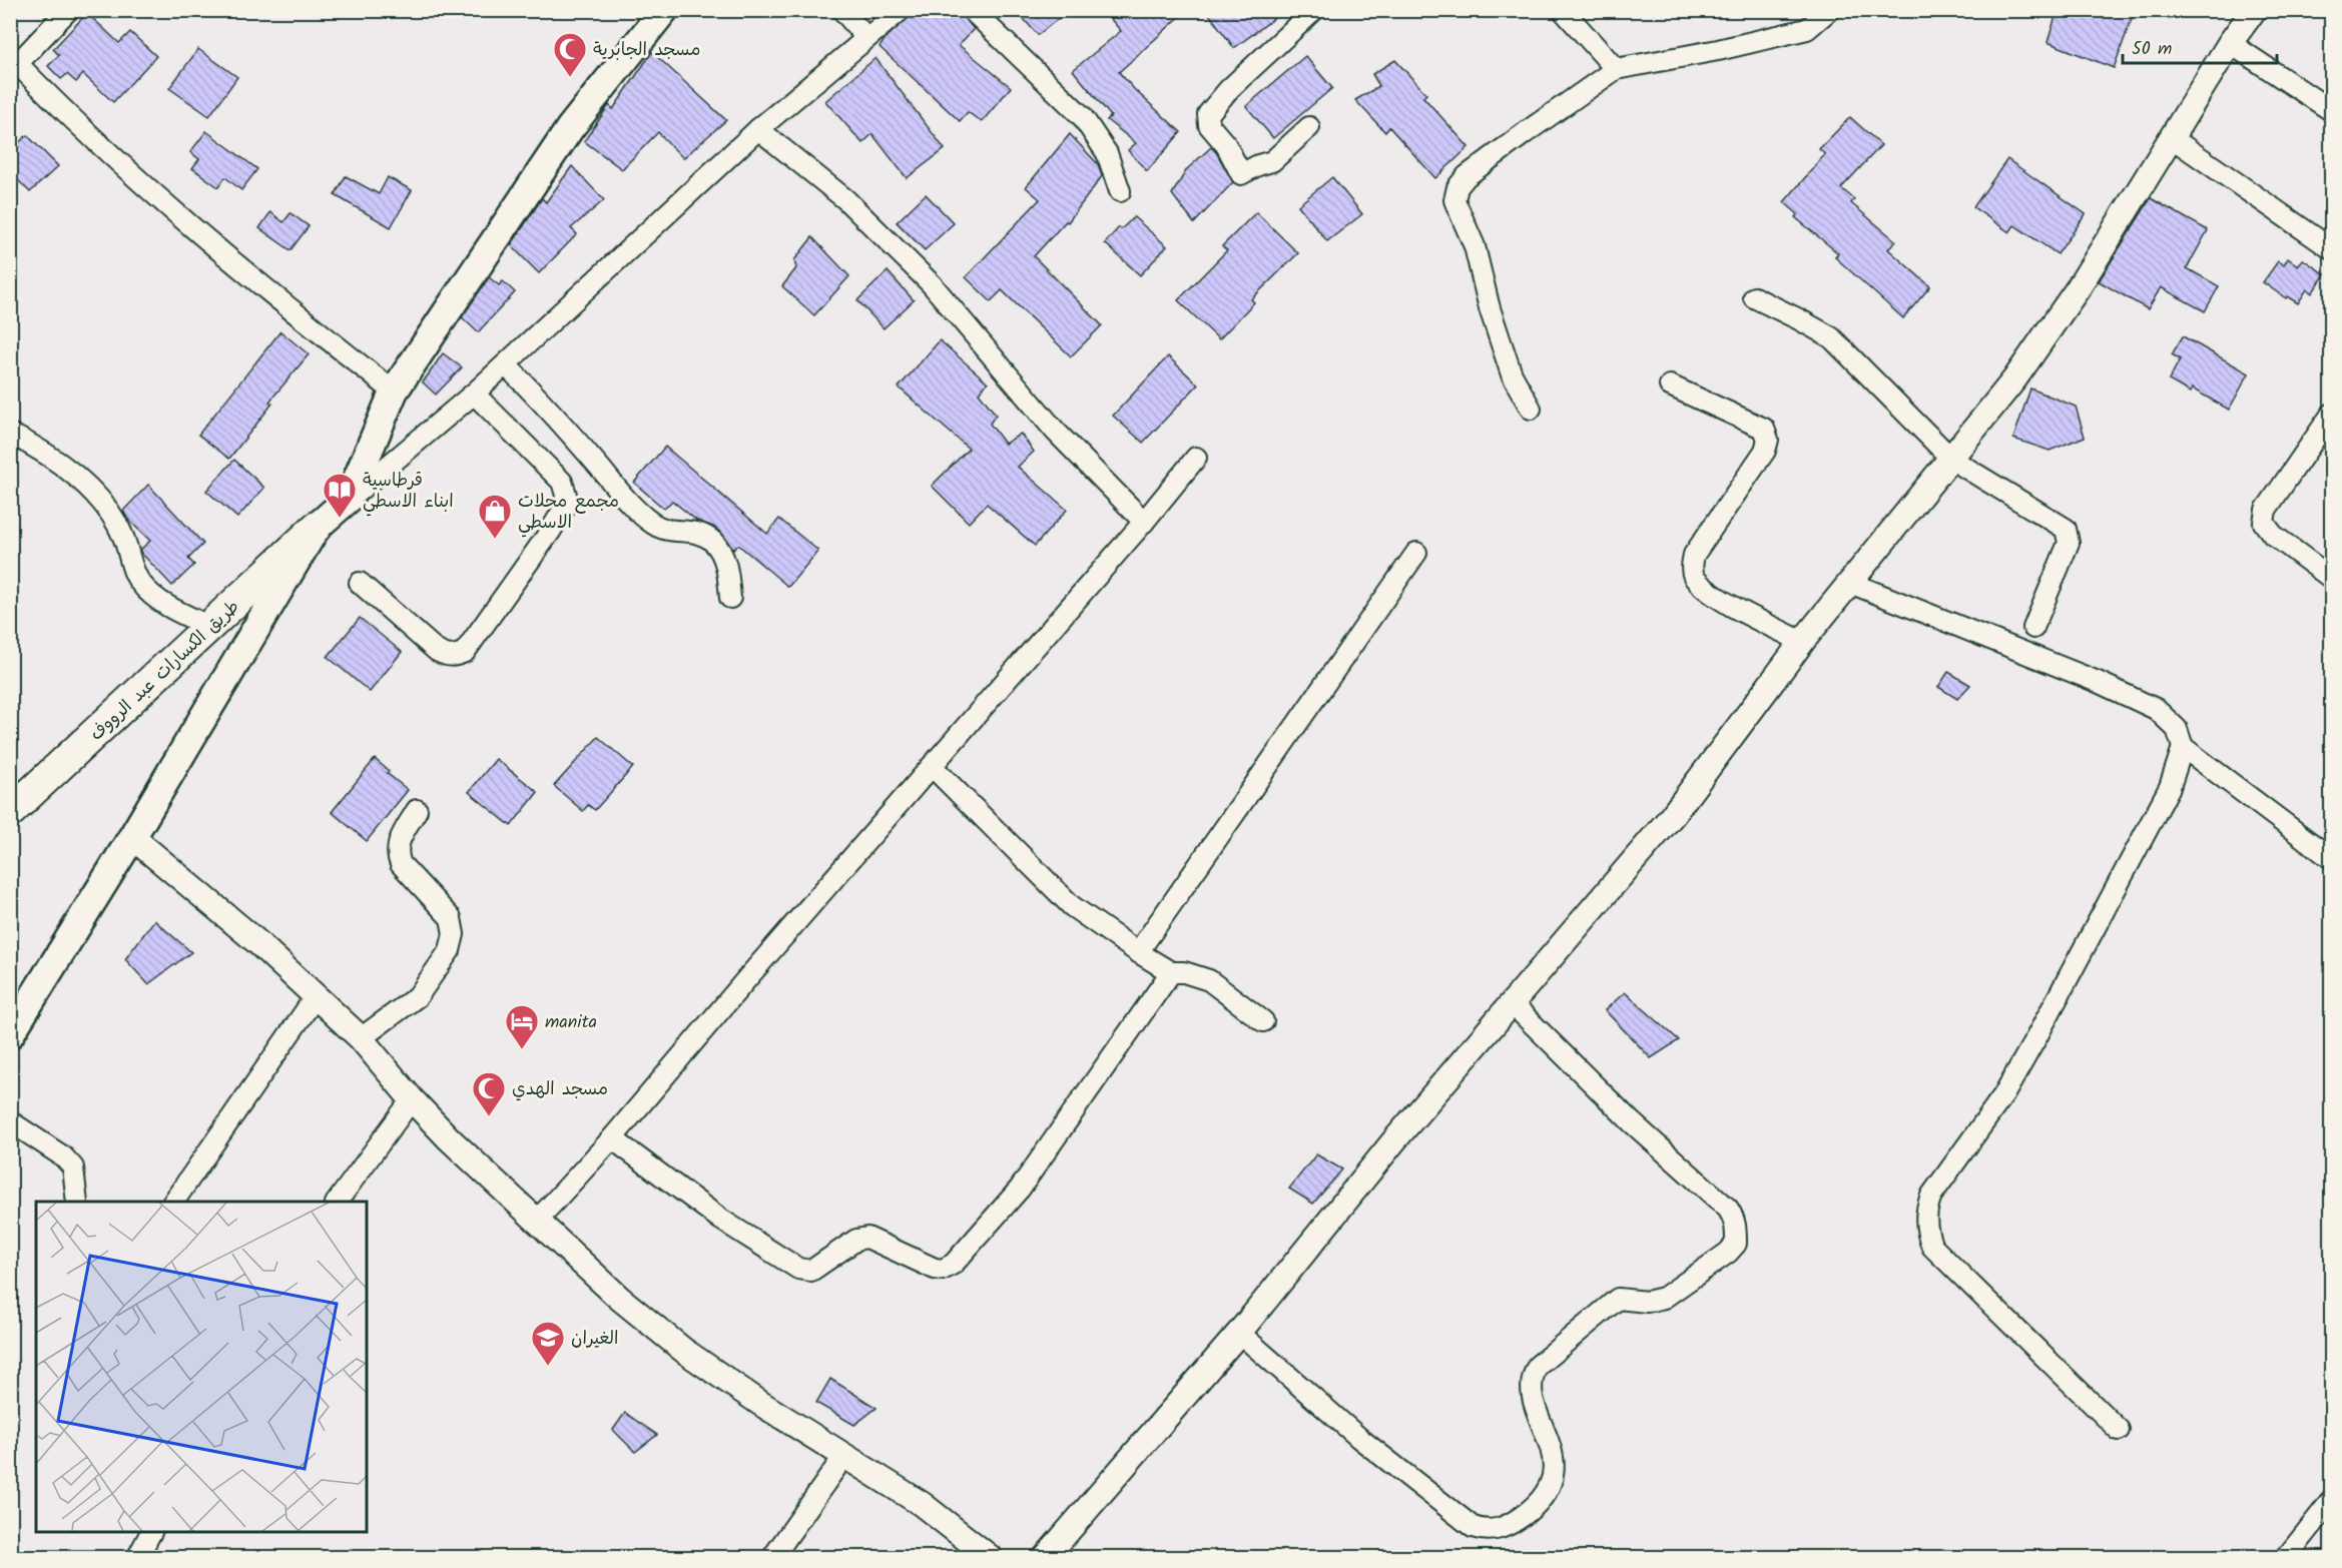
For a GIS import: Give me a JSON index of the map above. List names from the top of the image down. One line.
{"streets":{"main road":["طريق الكسارات عبد الرووف"]},"places":{"mosque":["مسجد الجابرية","مسجد الهدي"],"library":["قرطاسية ابناء الاسطي"],"shop":["مجمع محلات الاسطي"],"hotel":["manita"],"school or university":["الغيران"]},"scale_bar":"50 m"}
